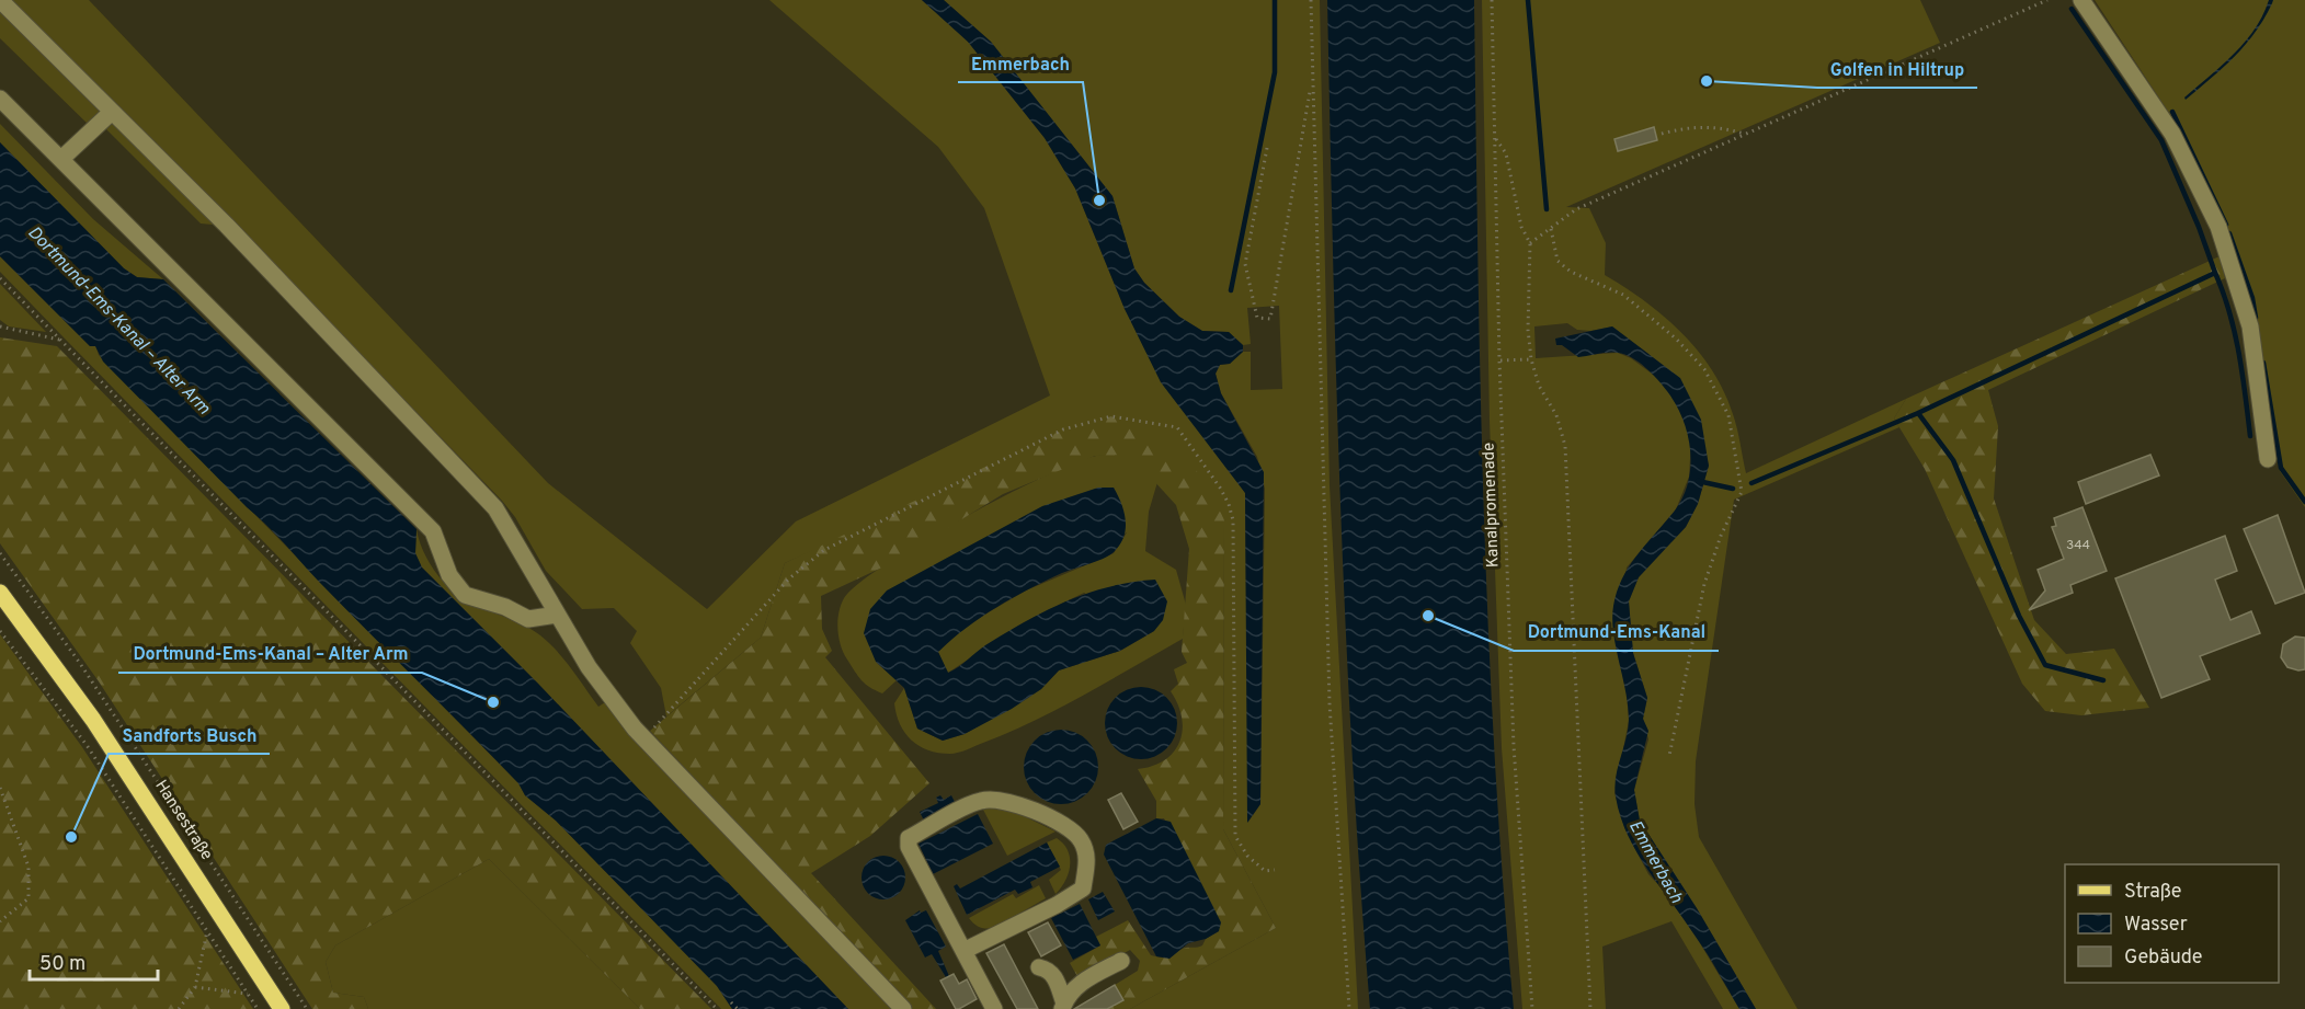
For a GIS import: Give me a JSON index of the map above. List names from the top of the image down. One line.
{"streets":{"main road":["Hansestraße"],"path":["Kanalpromenade"]},"water":["Dortmund-Ems-Kanal – Alter Arm","Emmerbach"],"places":["Golfen in Hiltrup","Emmerbach","Dortmund-Ems-Kanal","Dortmund-Ems-Kanal – Alter Arm","Sandforts Busch"],"house_numbers":["344"],"legend":["Straße","Wasser","Gebäude"],"scale_bar":"50 m"}
